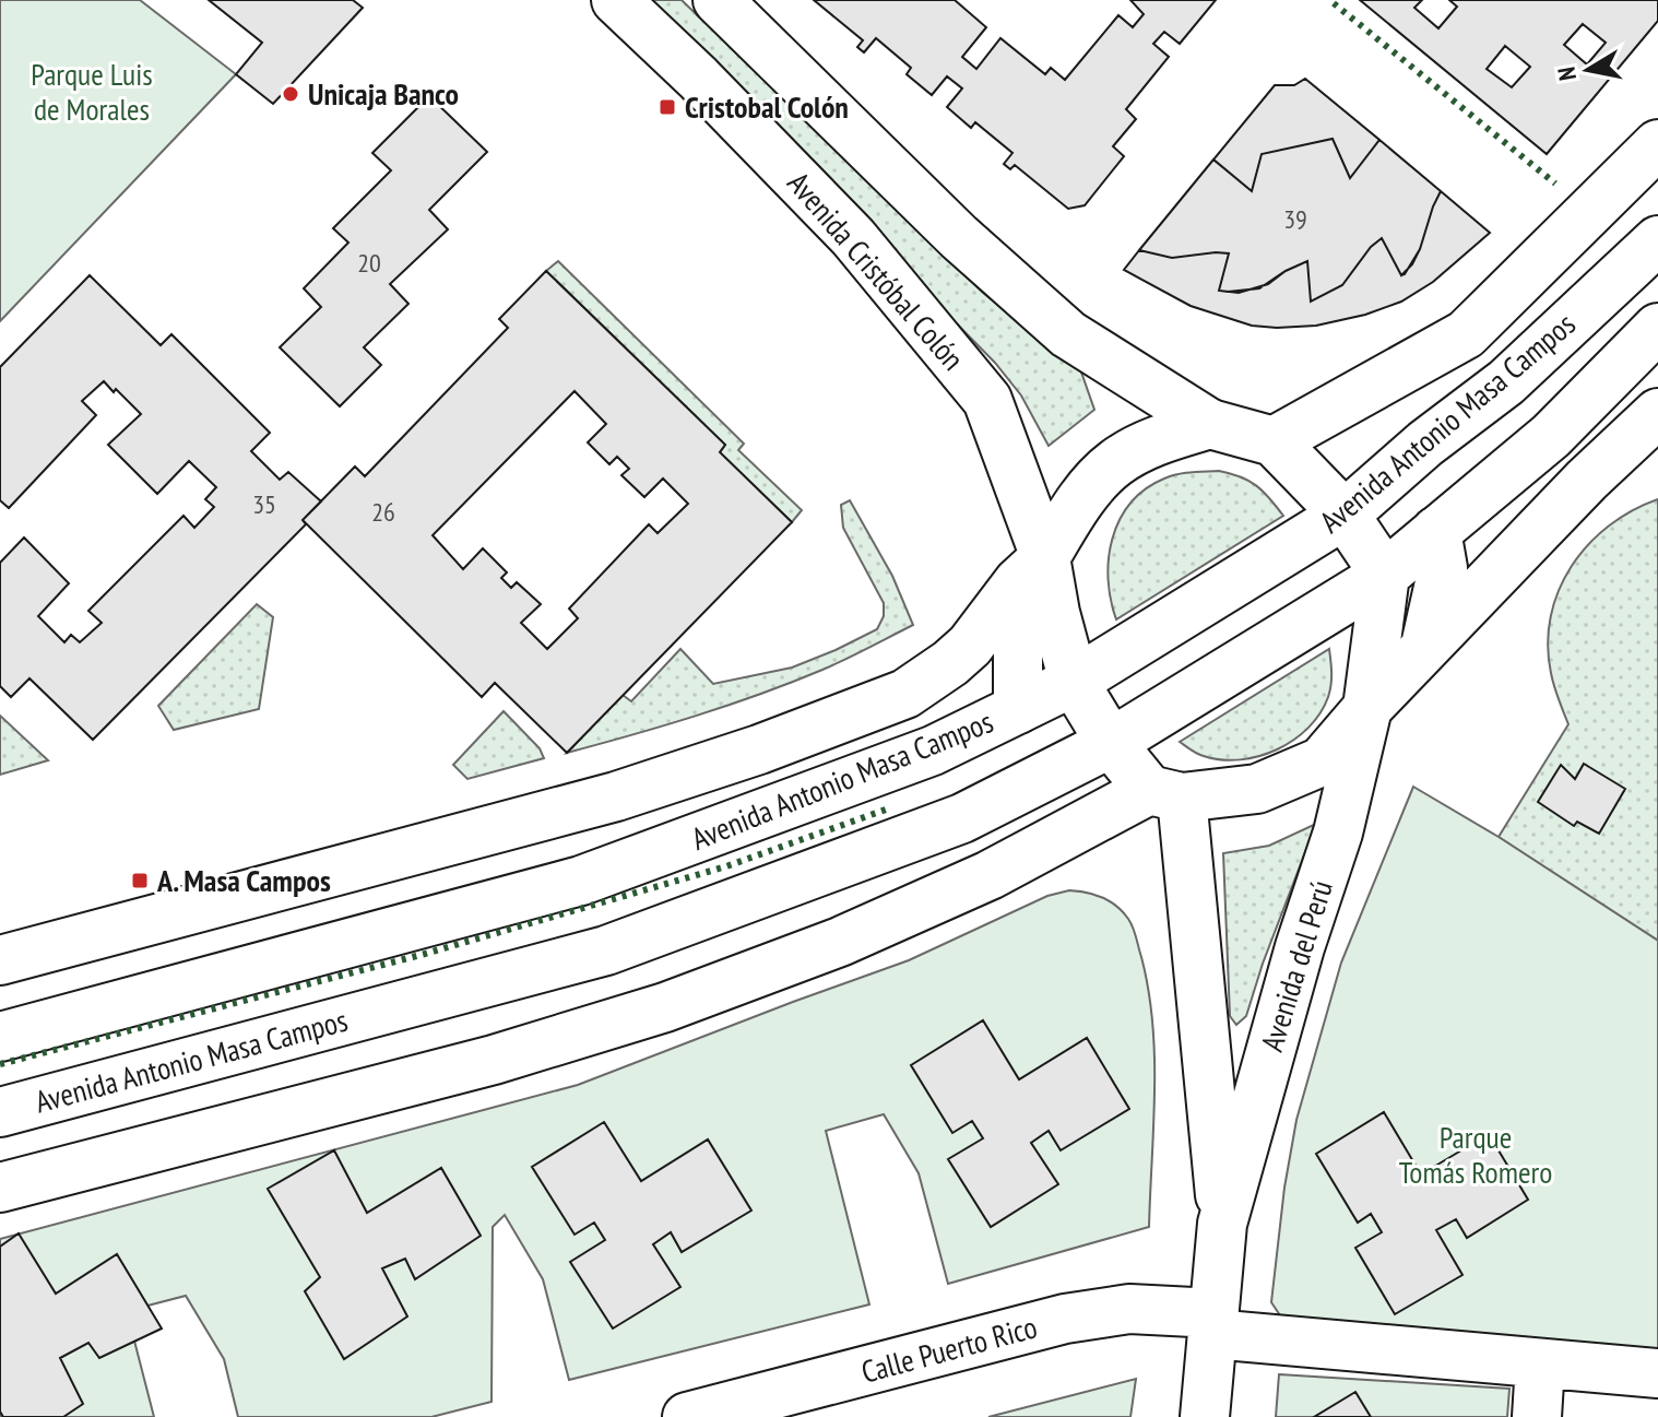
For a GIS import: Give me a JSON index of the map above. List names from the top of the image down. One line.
{"streets":{"main road":["Avenida Cristóbal Colón","Avenida Antonio Masa Campos","Avenida del Perú","Calle Puerto Rico"]},"crossings":[["Avenida Cristóbal Colón","Avenida Antonio Masa Campos"],["Avenida Antonio Masa Campos","Avenida del Perú"],["Avenida del Perú","Calle Puerto Rico"]],"parks":["Parque Luis de Morales","Parque Tomás Romero"],"places":{"other":["Unicaja Banco"],"transit":["Cristobal Colón","A. Masa Campos"]},"house_numbers":["39","20","35","26"],"north":"left"}
